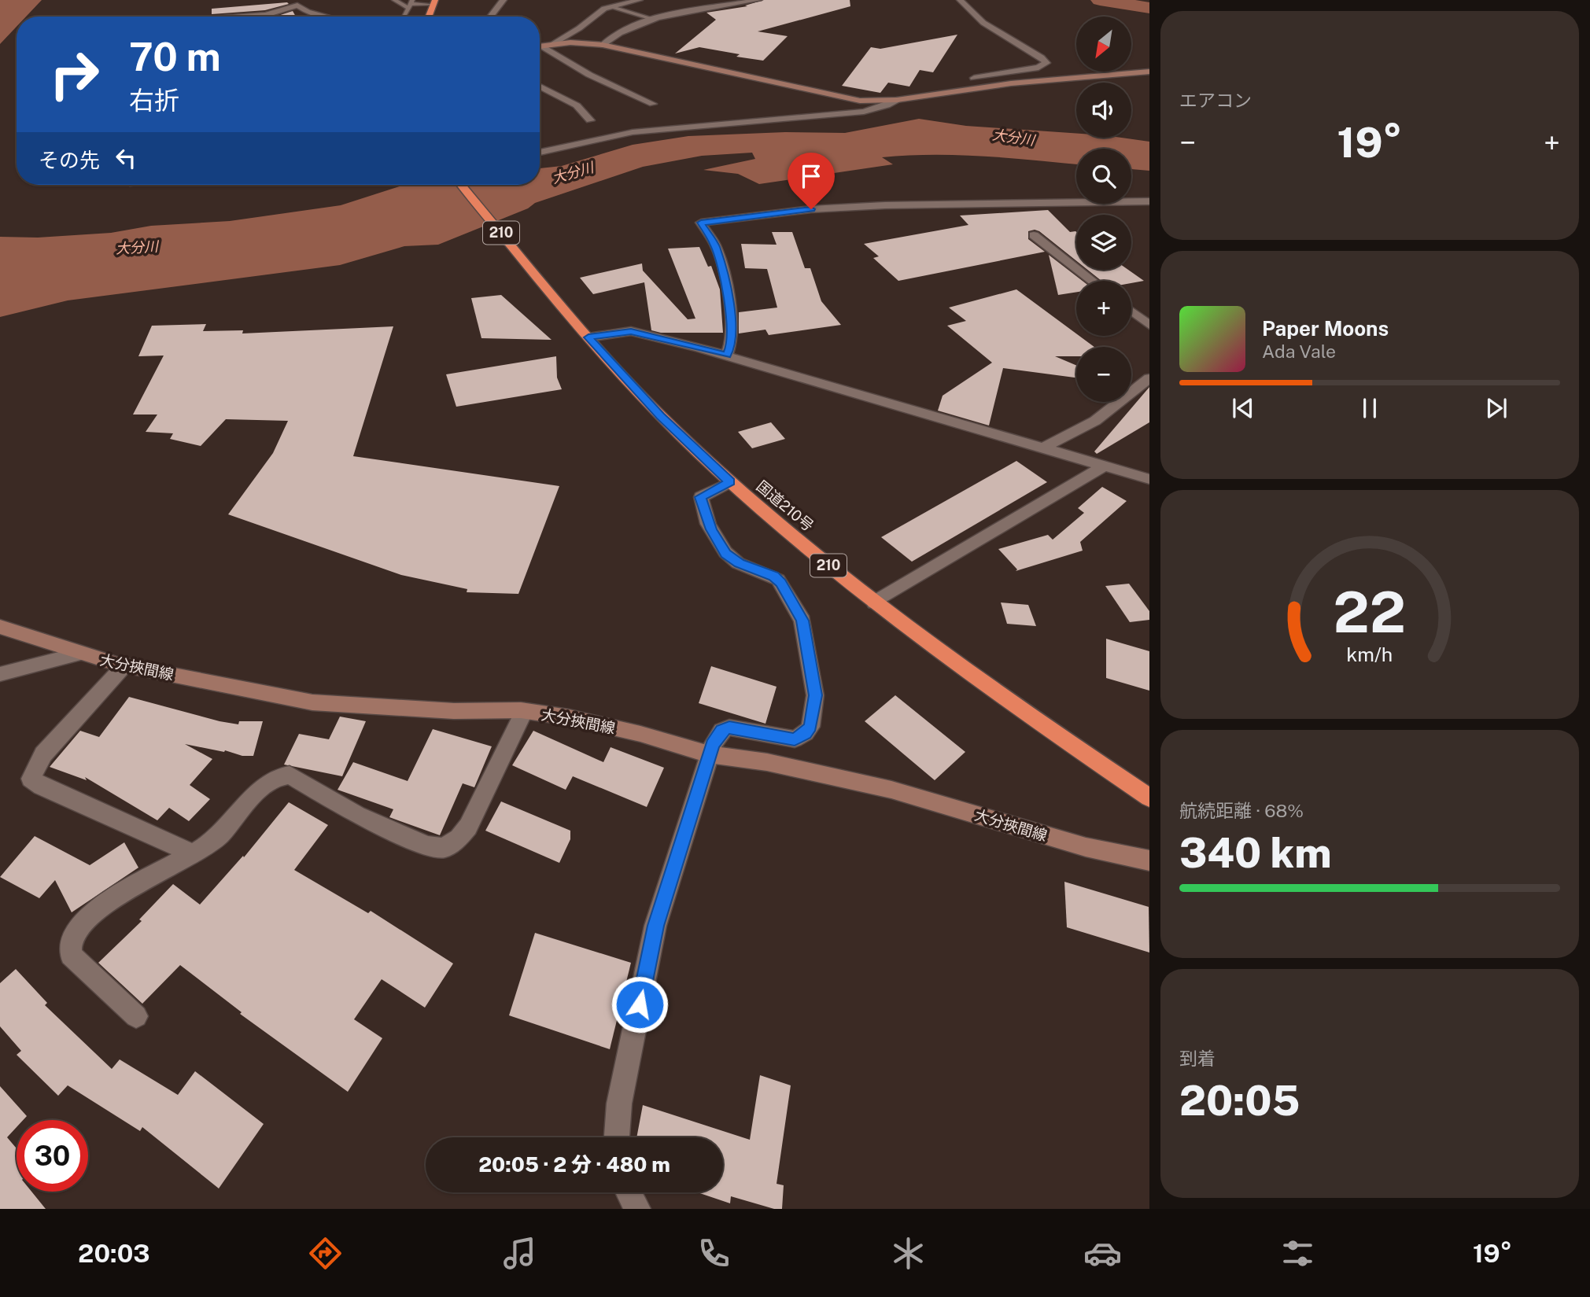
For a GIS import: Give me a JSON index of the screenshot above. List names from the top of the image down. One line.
{"streets":{"highway":["210","国道210号"],"street":["大分挾間線"]},"water":["大分川"],"north":"bottom left","page":{"tile":["エアコン",["航続距離 · 68%","340 km"],["到着","20:05"]],"map_buttons":["+","−"],"turn":["70 m","右折"],"heat":["−","19°","+"],"then":"その先","song":["Paper Moons","Ada Vale"],"limit":"30","trip":"20:05 · 2 分 · 480 m","tabs":["20:03","19°"],"gauge":["22","km/h"]}}
